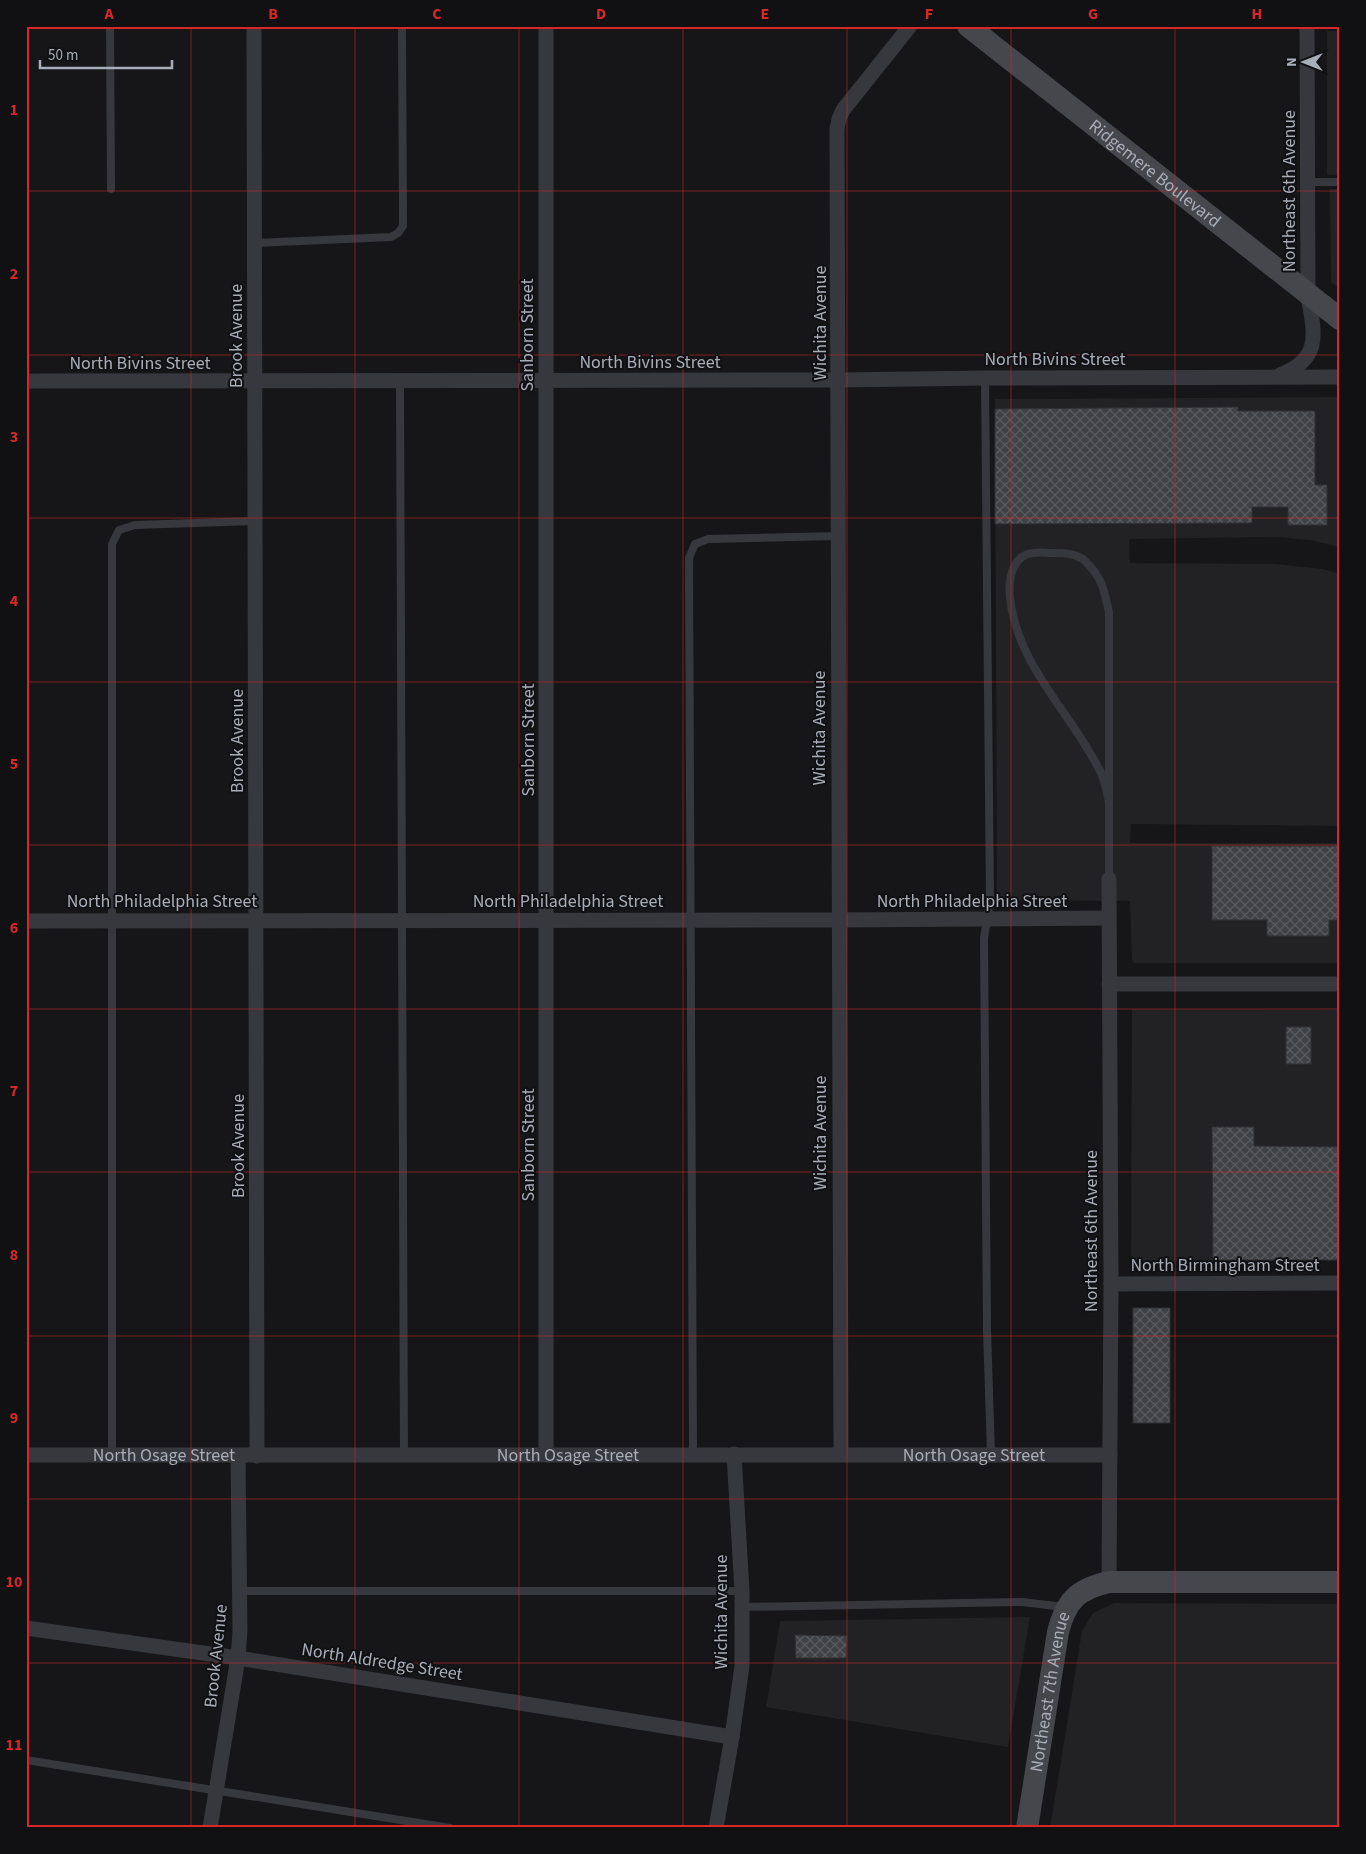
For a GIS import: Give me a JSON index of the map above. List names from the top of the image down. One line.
{"streets":{"street":["Ridgemere Boulevard","Northeast 6th Avenue","Wichita Avenue","Sanborn Street","Brook Avenue","North Bivins Street","North Philadelphia Street","North Birmingham Street","North Osage Street","North Aldredge Street","Northeast 7th Avenue"]},"crossings":[["Ridgemere Boulevard","Northeast 6th Avenue"],["Ridgemere Boulevard","North Bivins Street"],["Northeast 6th Avenue","North Bivins Street"],["Northeast 6th Avenue","North Philadelphia Street"],["Northeast 6th Avenue","North Birmingham Street"],["Northeast 6th Avenue","North Osage Street"],["Northeast 6th Avenue","Northeast 7th Avenue"],["Wichita Avenue","North Bivins Street"],["Wichita Avenue","North Philadelphia Street"],["Wichita Avenue","North Osage Street"],["Wichita Avenue","North Aldredge Street"],["Sanborn Street","North Bivins Street"],["Sanborn Street","North Philadelphia Street"],["Sanborn Street","North Osage Street"],["Brook Avenue","North Bivins Street"],["Brook Avenue","North Philadelphia Street"],["Brook Avenue","North Osage Street"],["Brook Avenue","North Aldredge Street"]],"scale_bar":"50 m","north":"left","grid":{"columns":["A","B","C","D","E","F","G","H"],"rows":["1","2","3","4","5","6","7","8","9","10","11"]}}
